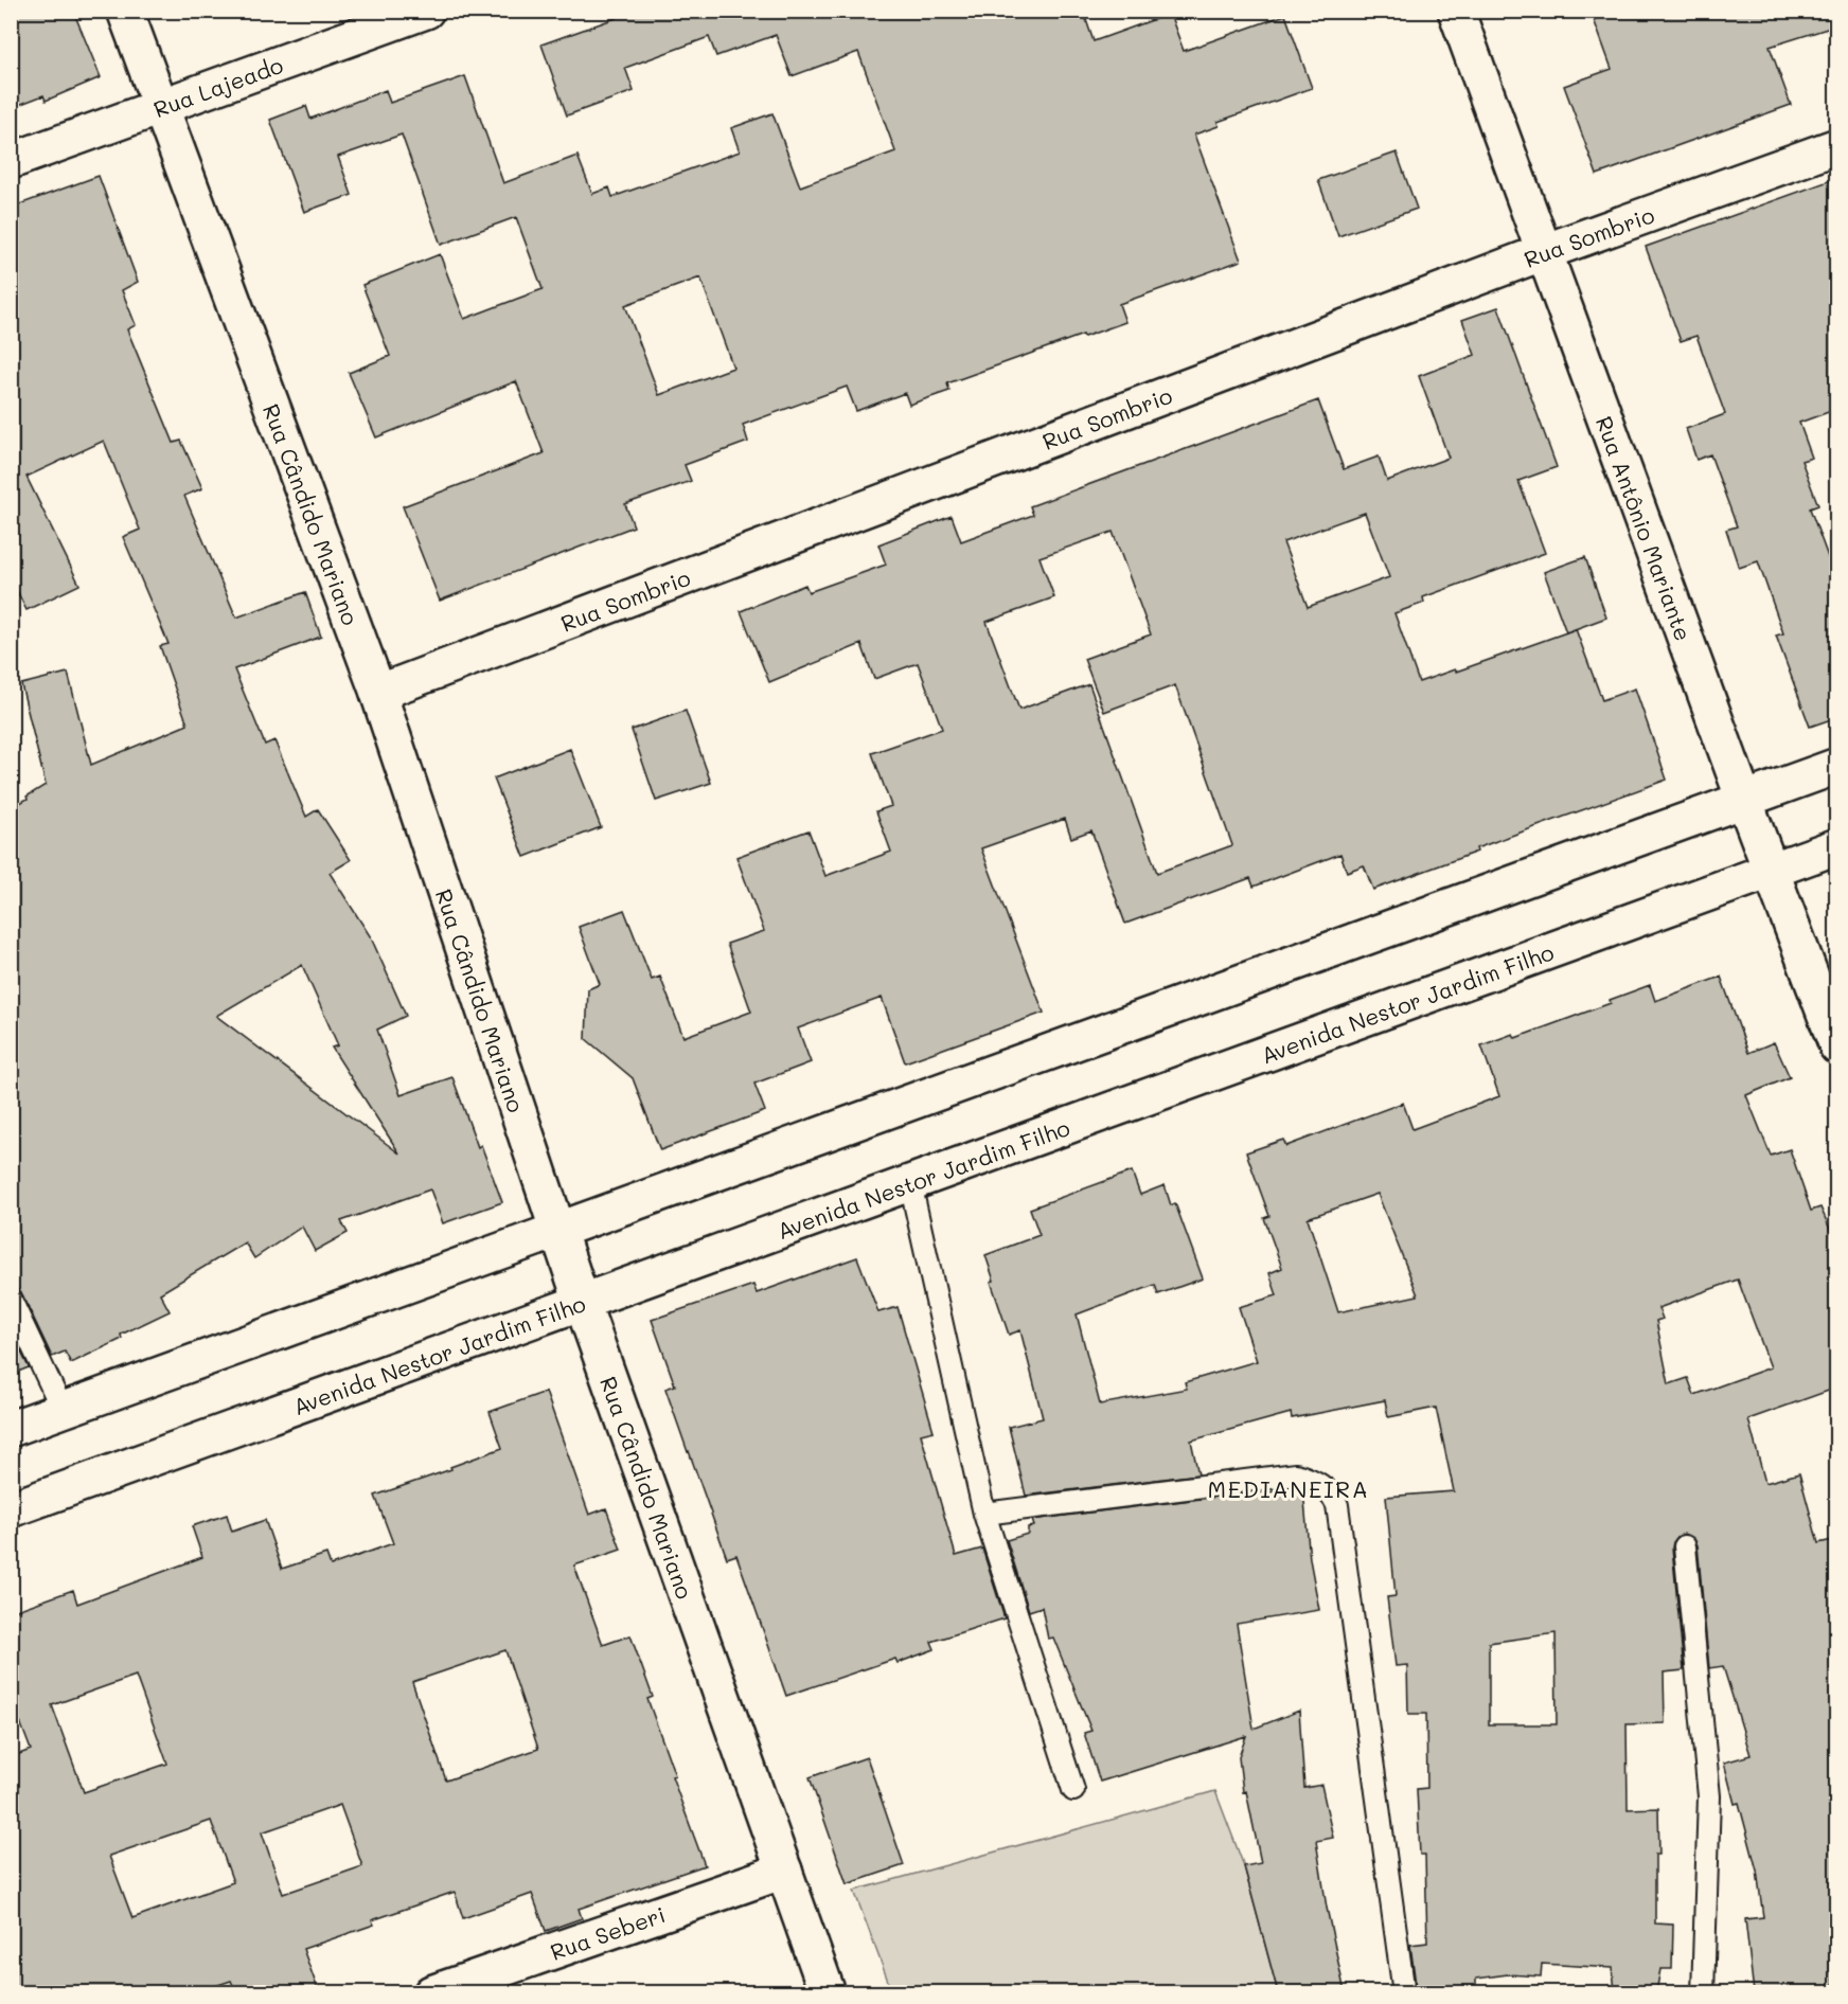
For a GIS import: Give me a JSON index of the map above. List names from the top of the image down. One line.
{"streets":{"street":["Rua Lajeado","Rua Sombrio","Rua Cândido Mariano","Rua Antônio Mariante","Avenida Nestor Jardim Filho","Rua Seberi"]},"crossings":[["Rua Lajeado","Rua Cândido Mariano"],["Rua Sombrio","Rua Cândido Mariano"],["Rua Sombrio","Rua Antônio Mariante"],["Rua Cândido Mariano","Avenida Nestor Jardim Filho"],["Rua Cândido Mariano","Rua Seberi"],["Rua Antônio Mariante","Avenida Nestor Jardim Filho"]],"districts":["MEDIANEIRA"]}
